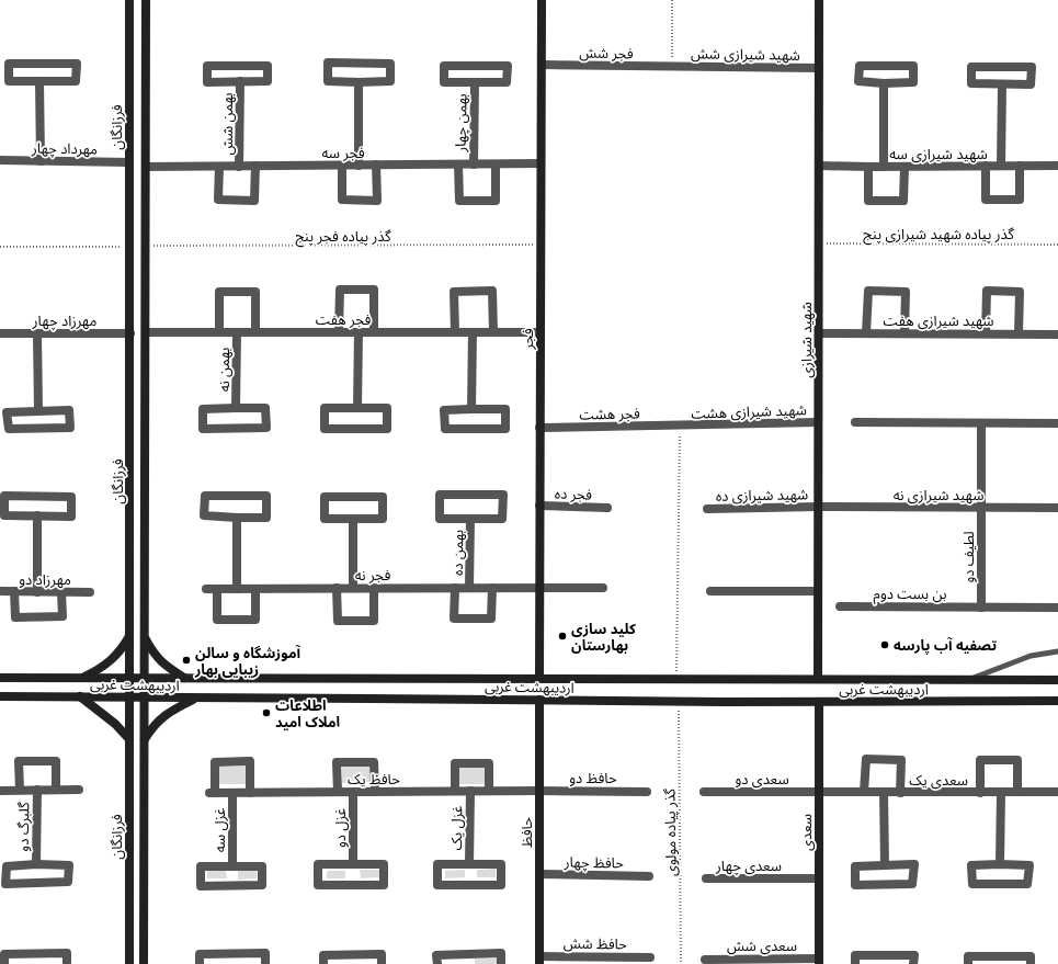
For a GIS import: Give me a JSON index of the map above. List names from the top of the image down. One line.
{"streets":{"street":["فجر شش","شهید شیرازی شش","بهمن چهار","بهمن شش","فرزانگان","مهرداد چهار","فجر سه","شهید شیرازی سه","فجر هفت","مهرزاد چهار","شهید شیرازی هفت","فجر","شهید شیرازی","بهمن نه","شهید شیرازی هشت","فجر هشت","فجر ده","شهید شیرازی ده","شهید شیرازی نه","بهمن ده","لطیف دو","فجر نه","مهرزاد دو","بن بست دوم","اردیبهشت غربی","حافظ دو","حافظ یک","سعدی دو","سعدی یک","گلبرگ دو","غزل دو","غزل یک","غزل سه","حافظ","سعدی","حافظ چهار","سعدی چهار","حافظ شش","سعدی شش"],"path":["گذر پیاده شهید شیرازی پنج","گذر پیاده فجر پنج","گذر پیاده مولوی"]},"crossings":[["فجر شش","شهید شیرازی شش"],["فجر شش","فجر"],["شهید شیرازی شش","شهید شیرازی"],["بهمن چهار","فجر سه"],["بهمن شش","فجر سه"],["فرزانگان","مهرداد چهار"],["فرزانگان","فجر سه"],["فرزانگان","گذر پیاده فجر پنج"],["فرزانگان","فجر هفت"],["فرزانگان","مهرزاد چهار"],["فرزانگان","اردیبهشت غربی"],["فجر سه","فجر"],["شهید شیرازی سه","شهید شیرازی"],["گذر پیاده شهید شیرازی پنج","شهید شیرازی"],["گذر پیاده فجر پنج","فجر"],["فجر هفت","فجر"],["فجر هفت","بهمن نه"],["شهید شیرازی هفت","شهید شیرازی"],["فجر","فجر هشت"],["فجر","فجر ده"],["فجر","فجر نه"],["فجر","اردیبهشت غربی"],["شهید شیرازی","شهید شیرازی هشت"],["شهید شیرازی","شهید شیرازی ده"],["شهید شیرازی","شهید شیرازی نه"],["شهید شیرازی","اردیبهشت غربی"],["شهید شیرازی هشت","فجر هشت"],["شهید شیرازی ده","شهید شیرازی نه"],["شهید شیرازی نه","لطیف دو"],["بهمن ده","فجر نه"],["لطیف دو","بن بست دوم"],["اردیبهشت غربی","حافظ"],["اردیبهشت غربی","گذر پیاده مولوی"],["اردیبهشت غربی","سعدی"],["حافظ دو","حافظ یک"],["حافظ دو","حافظ"],["حافظ یک","غزل دو"],["حافظ یک","غزل یک"],["حافظ یک","غزل سه"],["حافظ یک","حافظ"],["سعدی دو","سعدی یک"],["سعدی دو","سعدی"],["سعدی یک","سعدی"],["حافظ","حافظ چهار"],["حافظ","حافظ شش"],["سعدی","سعدی چهار"],["سعدی","سعدی شش"]],"places":["کلید سازی بهارستان","تصفیه آب پارسه","آموزشگاه و سالن زیبایی بهار","اطلاعات املاک امید"]}
